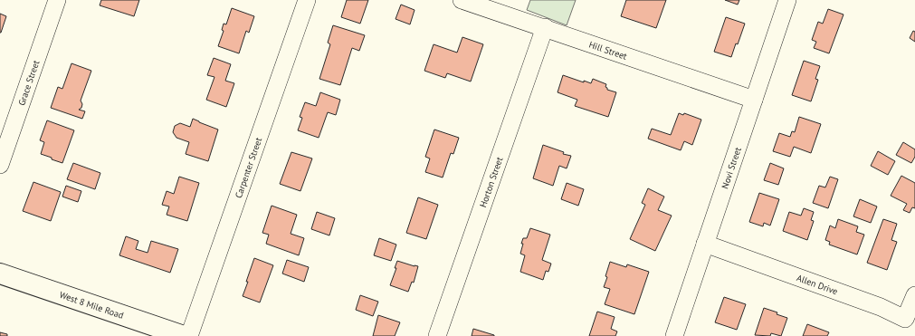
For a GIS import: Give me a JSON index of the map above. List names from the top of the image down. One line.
{"streets":{"main road":["West 8 Mile Road"],"street":["Hill Street","Grace Street","Carpenter Street","Novi Street","Horton Street","Allen Drive"]},"crossings":[["Hill Street","Novi Street"],["Hill Street","Horton Street"],["Novi Street","Allen Drive"]]}
